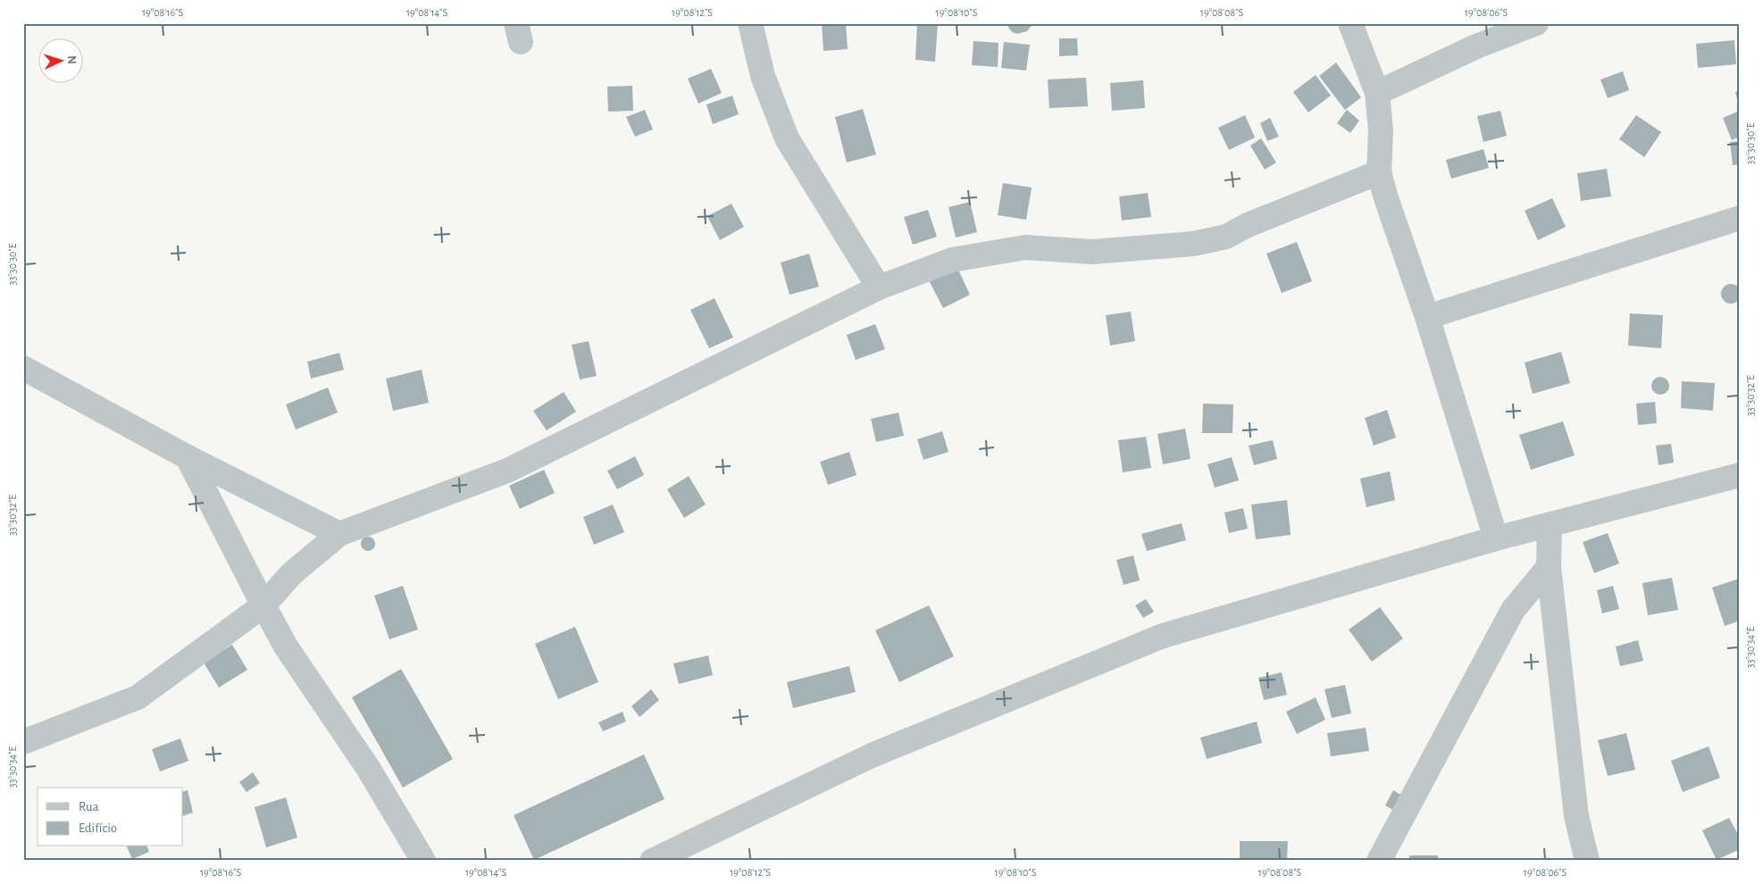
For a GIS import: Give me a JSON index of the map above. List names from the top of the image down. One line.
{"legend":["Rua","Edifício"],"north":"right","coordinates":["19°08'16\"S","19°08'14\"S","19°08'12\"S","19°08'10\"S","19°08'08\"S","19°08'06\"S","33°30'30\"E","33°30'32\"E","33°30'34\"E"]}
